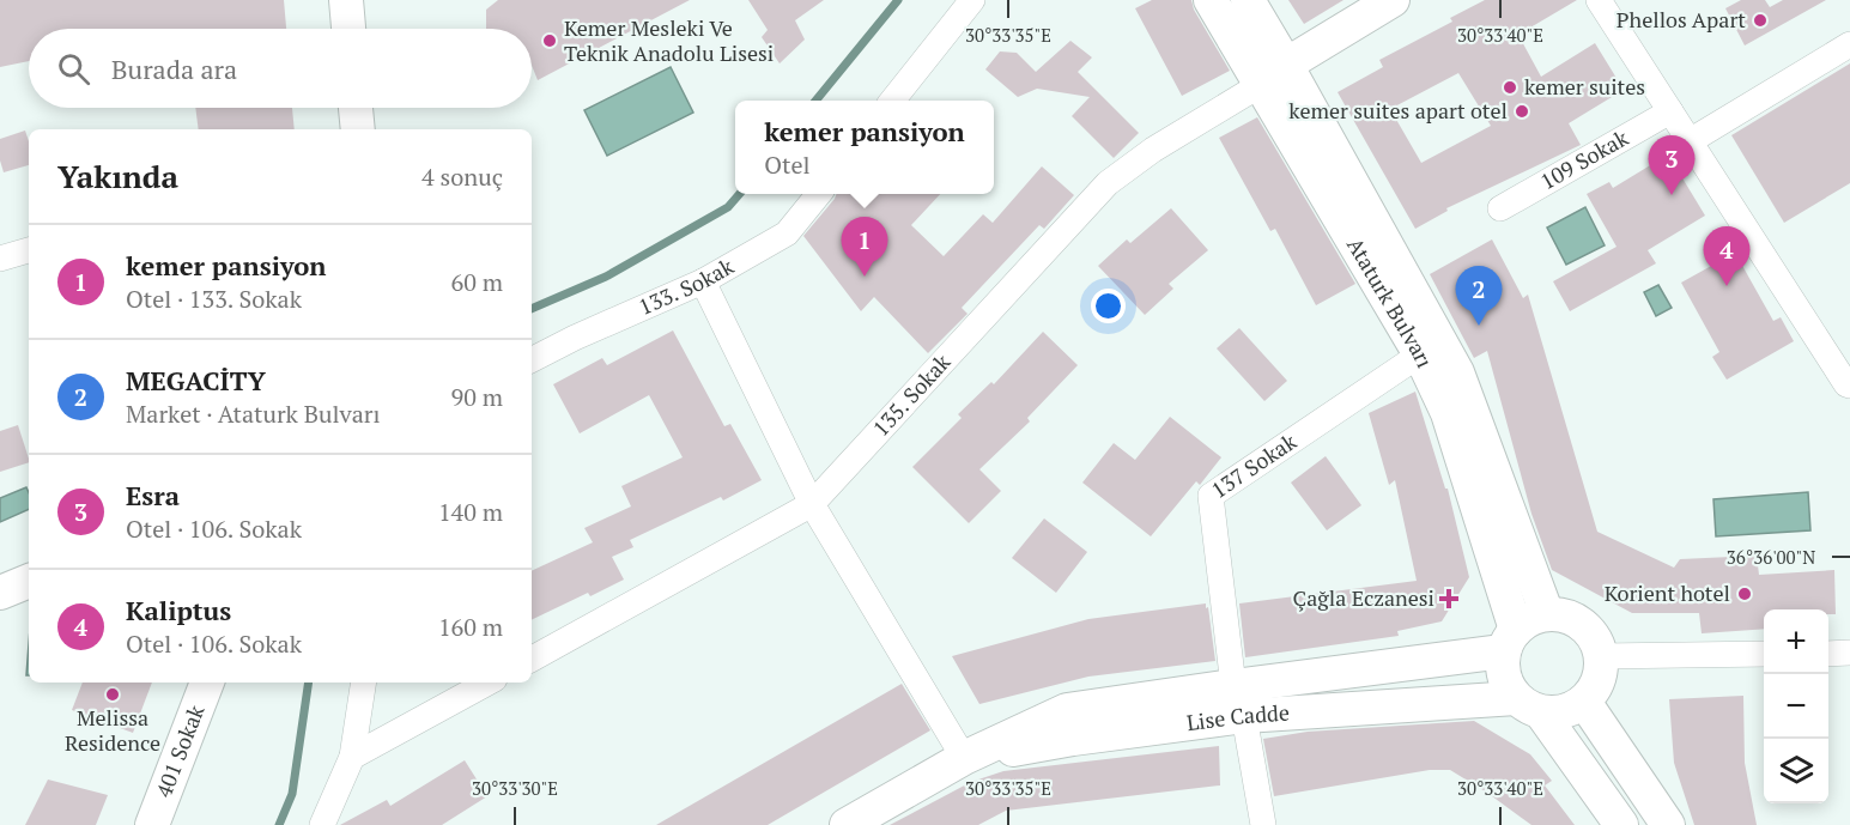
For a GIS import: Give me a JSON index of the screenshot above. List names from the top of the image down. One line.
{"streets":{"main road":["Ataturk Bulvarı","Lise Cadde","401 Sokak"],"street":["109 Sokak","133. Sokak","135. Sokak","137 Sokak"]},"crossings":[["Ataturk Bulvarı","135. Sokak"],["Ataturk Bulvarı","137 Sokak"],["Ataturk Bulvarı","Lise Cadde"],["137 Sokak","Lise Cadde"]],"places":{"other":["Phellos Apart","Kemer Mesleki Ve Teknik Anadolu Lisesi","kemer suites","kemer suites apart otel","Korient hotel","Melissa Residence"],"health":["Çağla Eczanesi"]},"page":{"search":"Burada ara","popup":["kemer pansiyon","Otel"],"heading":["Yakında","4 sonuç"],"pins":["3","1","4","2"],"list":[{"mark":"1","name":"kemer pansiyon","note":"Otel · 133. Sokak","value":"60 m"},{"mark":"2","name":"MEGACİTY","note":"Market · Ataturk Bulvarı","value":"90 m"},{"mark":"3","name":"Esra","note":"Otel · 106. Sokak","value":"140 m"},{"mark":"4","name":"Kaliptus","note":"Otel · 106. Sokak","value":"160 m"}],"map_buttons":["+","−"]},"coordinates":["30°33'35\"E","30°33'40\"E","36°36'00\"N","30°33'30\"E"]}
